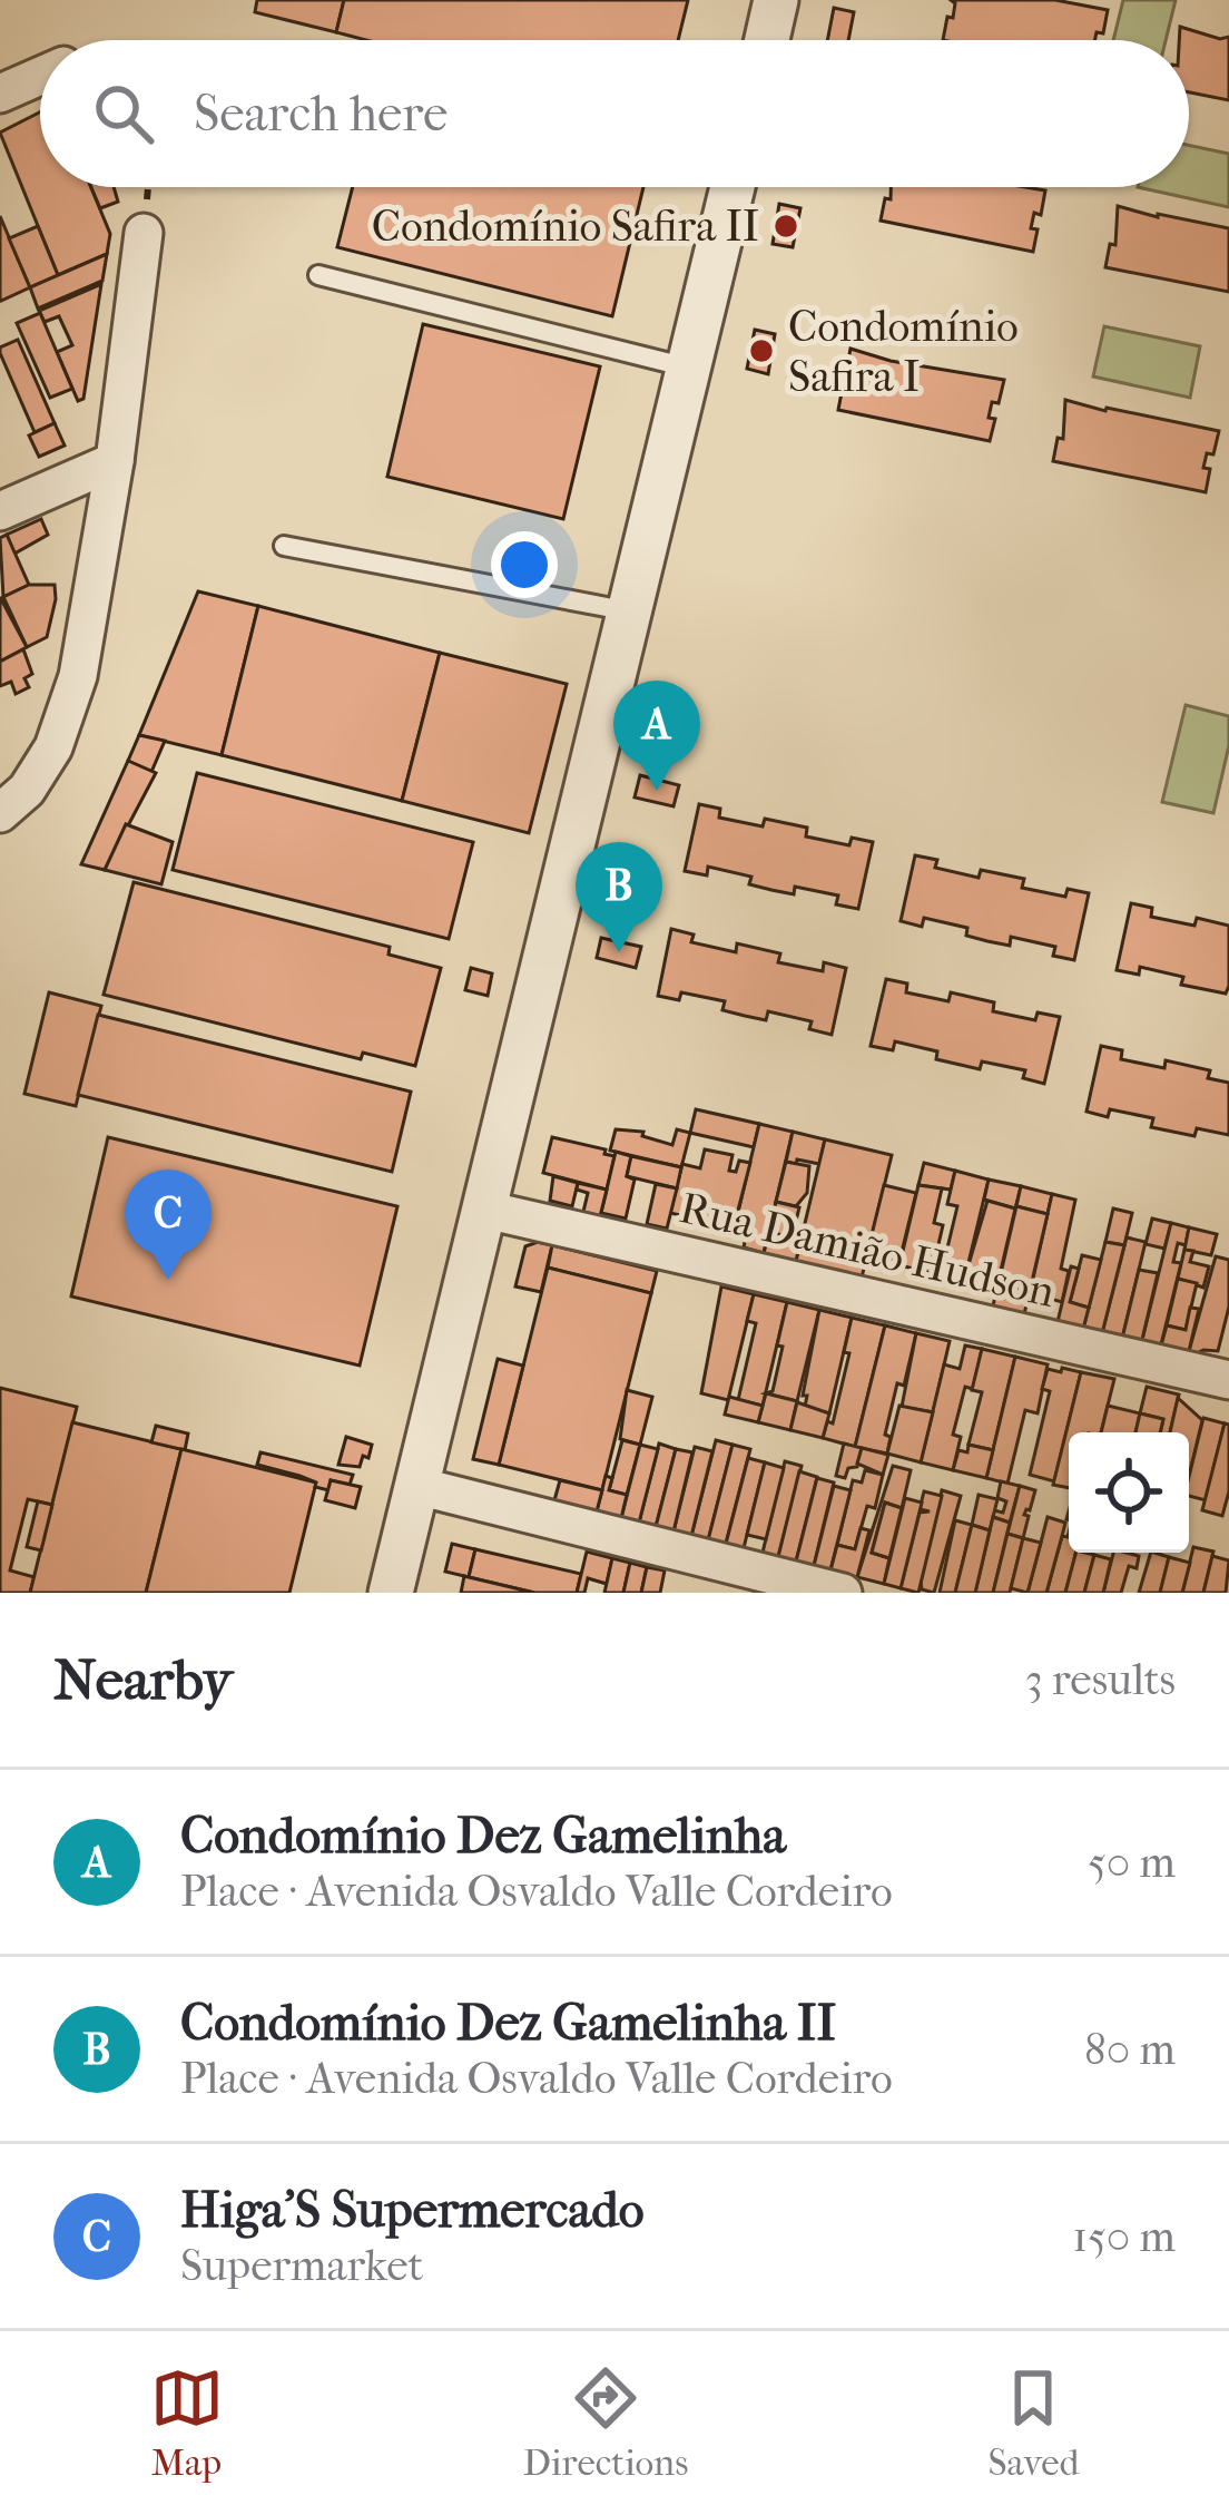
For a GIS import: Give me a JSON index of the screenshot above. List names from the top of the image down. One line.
{"streets":{"street":["Rua Damião Hudson"]},"places":["Condomínio Safira II","Condomínio Safira I"],"page":{"search":"Search here","pins":["A","B","C"],"heading":["Nearby","3 results"],"list":[{"mark":"A","name":"Condomínio Dez Gamelinha","note":"Place · Avenida Osvaldo Valle Cordeiro","value":"50 m"},{"mark":"B","name":"Condomínio Dez Gamelinha II","note":"Place · Avenida Osvaldo Valle Cordeiro","value":"80 m"},{"mark":"C","name":"Higa'S Supermercado","note":"Supermarket","value":"150 m"}],"nav":["Map","Directions","Saved"]}}
